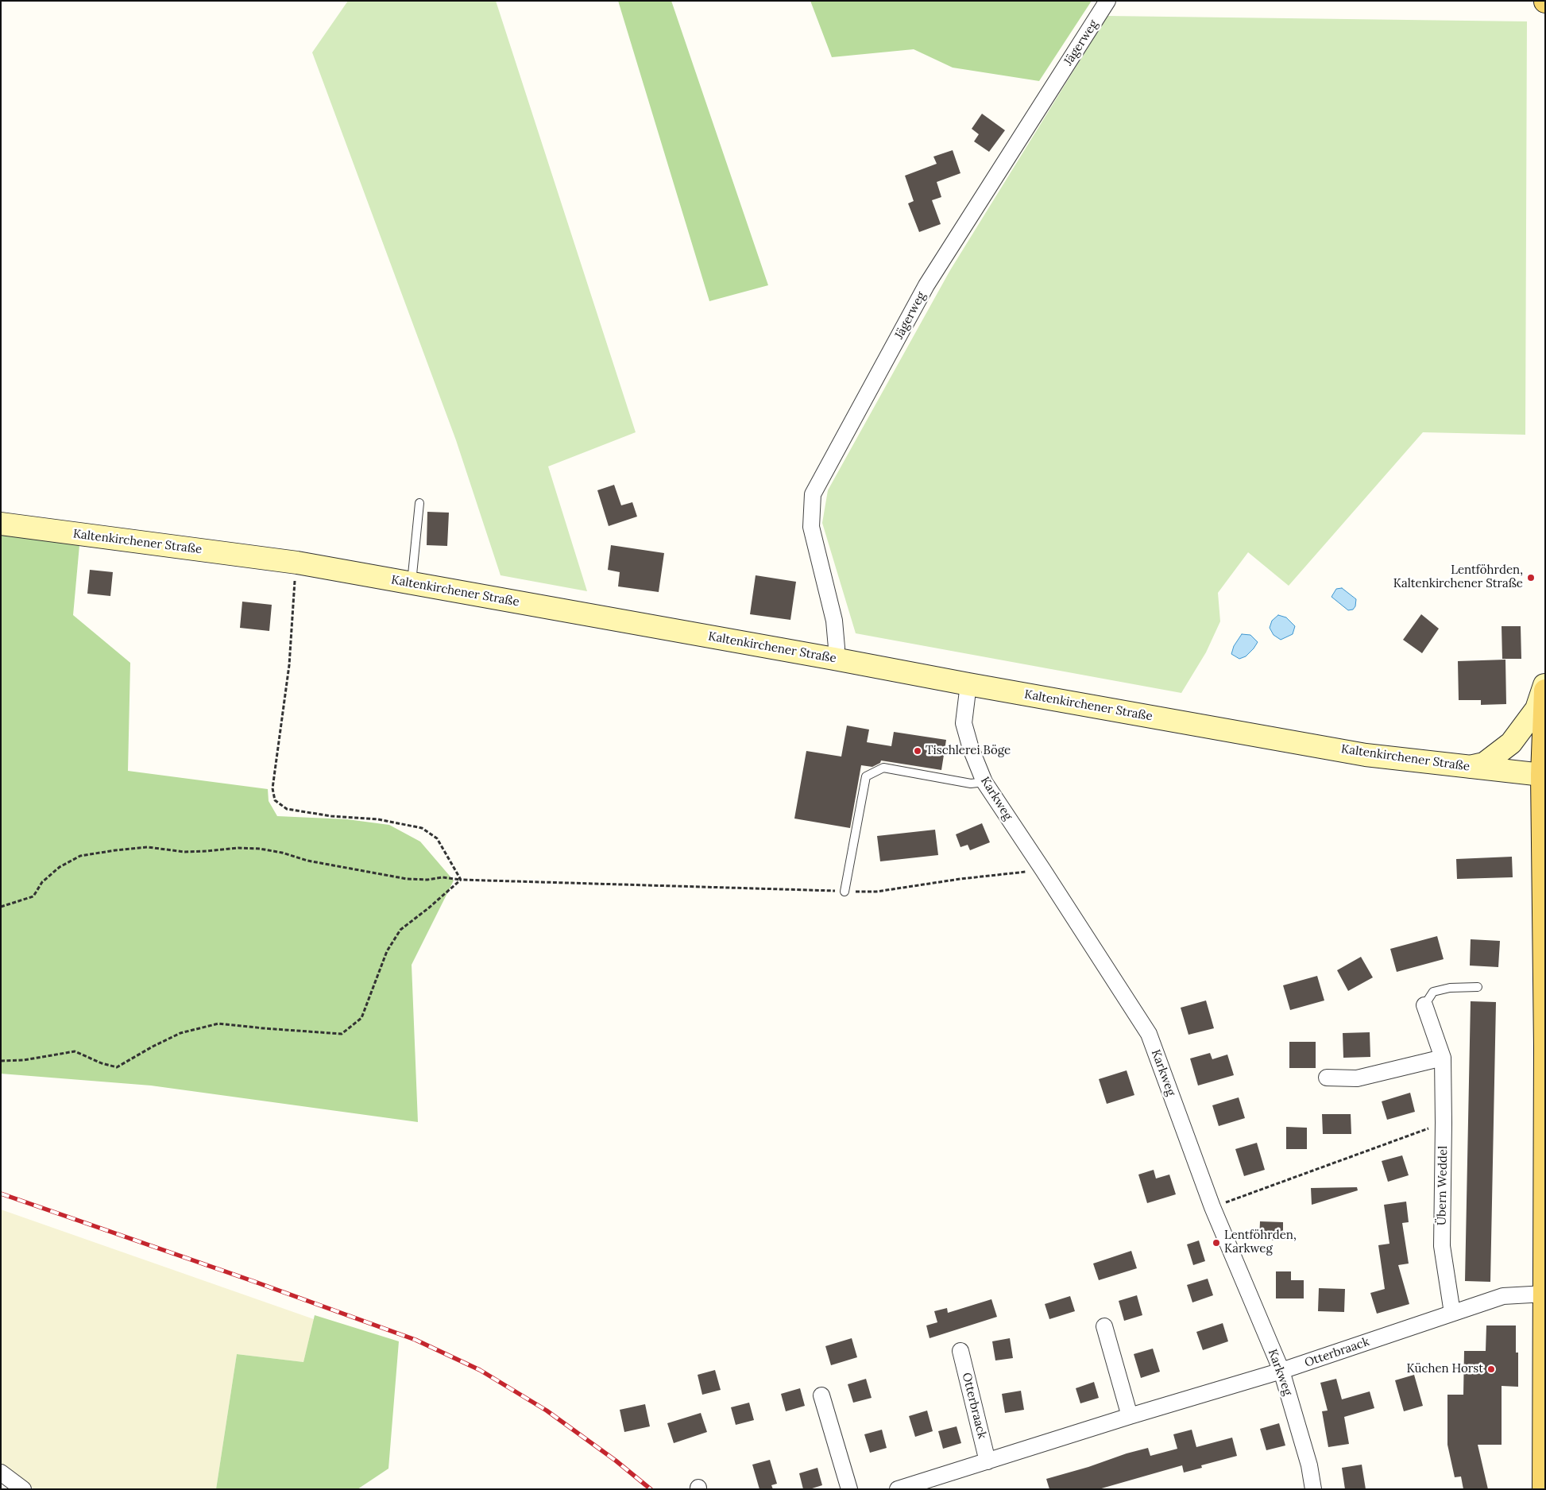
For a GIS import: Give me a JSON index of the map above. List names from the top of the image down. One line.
{"streets":{"main road":["Kaltenkirchener Straße"],"street":["Jägerweg","Karkweg","Übern Weddel","Otterbraack"]},"crossings":[["Jägerweg","Kaltenkirchener Straße"],["Kaltenkirchener Straße","Karkweg"],["Karkweg","Otterbraack"],["Übern Weddel","Otterbraack"]],"places":["Lentföhrden, Kaltenkirchener Straße","Tischlerei Böge","Lentföhrden, Karkweg","Küchen Horst"]}
